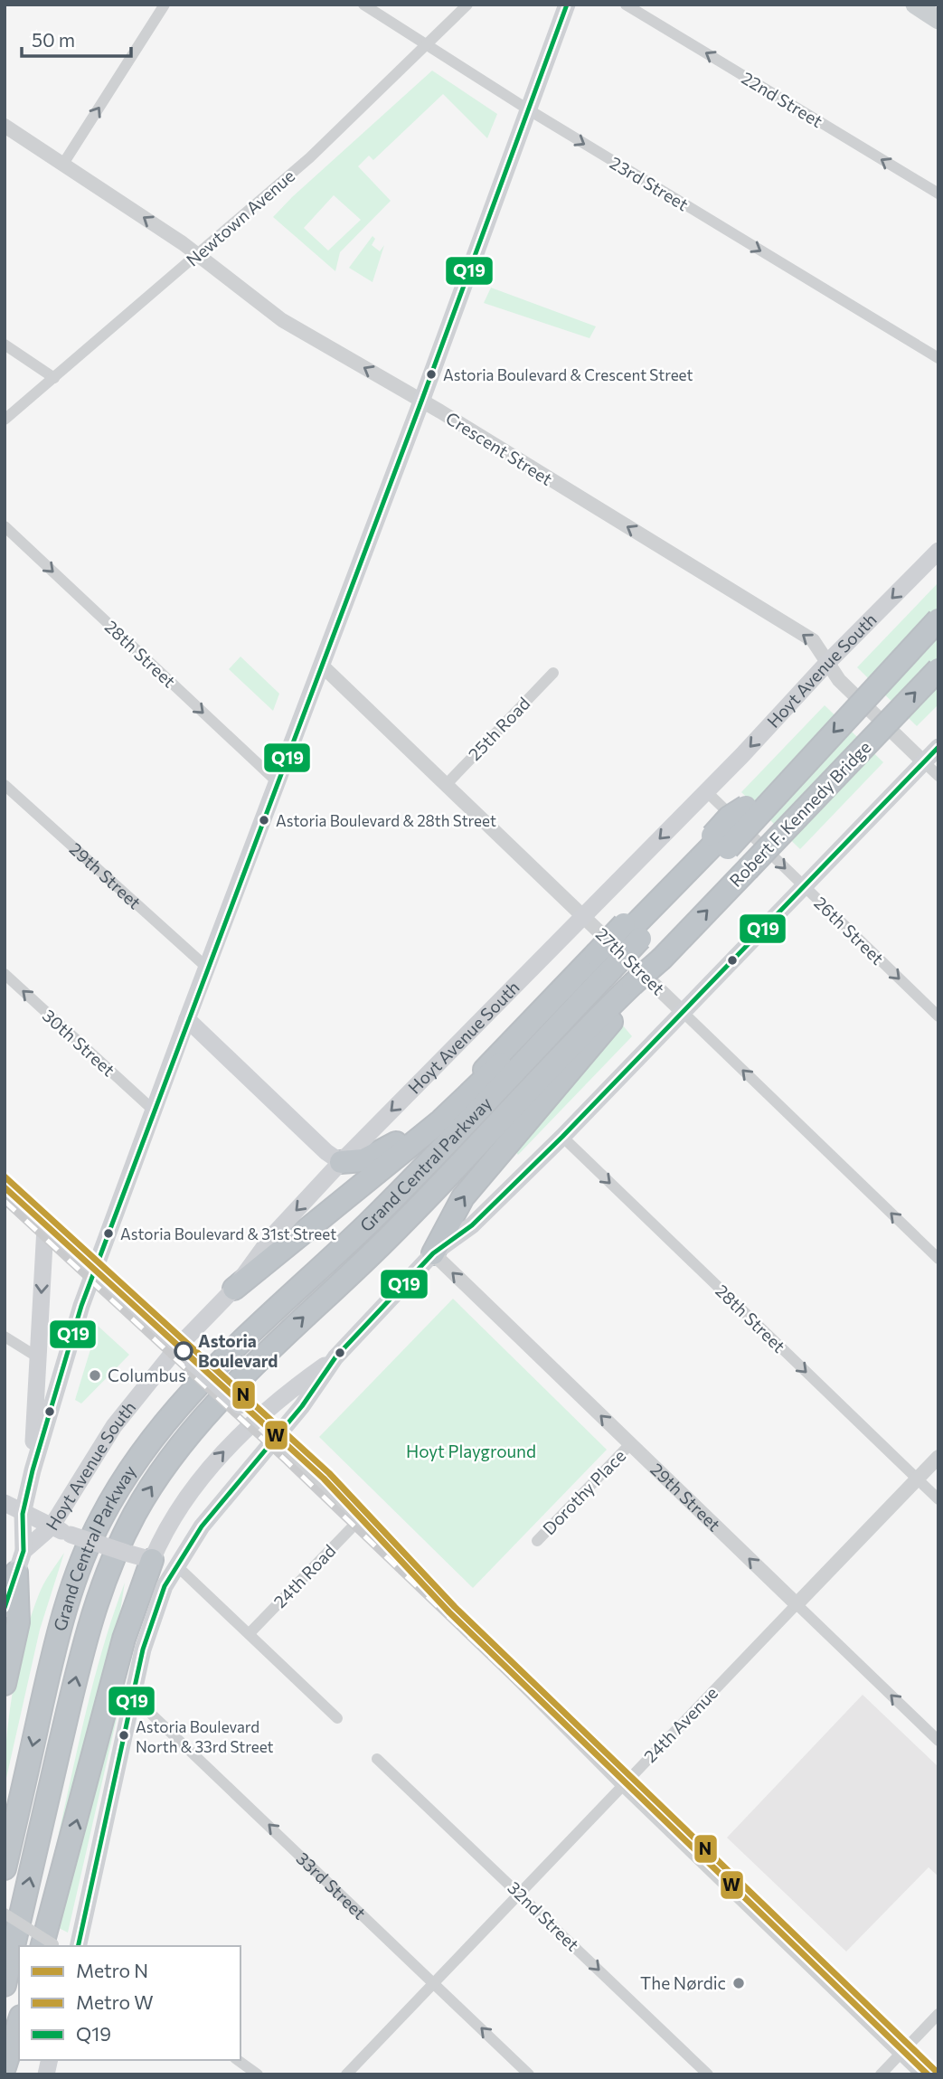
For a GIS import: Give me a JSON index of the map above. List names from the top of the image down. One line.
{"streets":{"highway":["Robert F. Kennedy Bridge","Grand Central Parkway"],"main road":["Hoyt Avenue South"],"street":["22nd Street","23rd Street","Newtown Avenue","Crescent Street","28th Street","25th Road","29th Street","26th Street","27th Street","30th Street","Dorothy Place","24th Road","24th Avenue","33rd Street","32nd Street"]},"crossings":[["23rd Street","Newtown Avenue"],["Newtown Avenue","Crescent Street"],["Crescent Street","Hoyt Avenue South"],["28th Street","24th Avenue"],["Hoyt Avenue South","26th Street"],["Hoyt Avenue South","27th Street"],["25th Road","27th Street"],["Robert F. Kennedy Bridge","Grand Central Parkway"],["29th Street","Dorothy Place"],["29th Street","24th Avenue"],["24th Avenue","33rd Street"],["24th Avenue","32nd Street"]],"one_way":["22nd Street","23rd Street","Crescent Street","28th Street","29th Street","26th Street","27th Street","30th Street","33rd Street","32nd Street"],"parks":["Hoyt Playground"],"places":["Astoria Boulevard & Crescent Street","Astoria Boulevard & 28th Street","Astoria Boulevard & 31st Street","Astoria Boulevard","Columbus","Astoria Boulevard North & 33rd Street","The Nørdic"],"lines":["transit line Q19","metro line N","metro line W"],"legend":["Metro N","Metro W","Q19"],"scale_bar":"50 m"}
